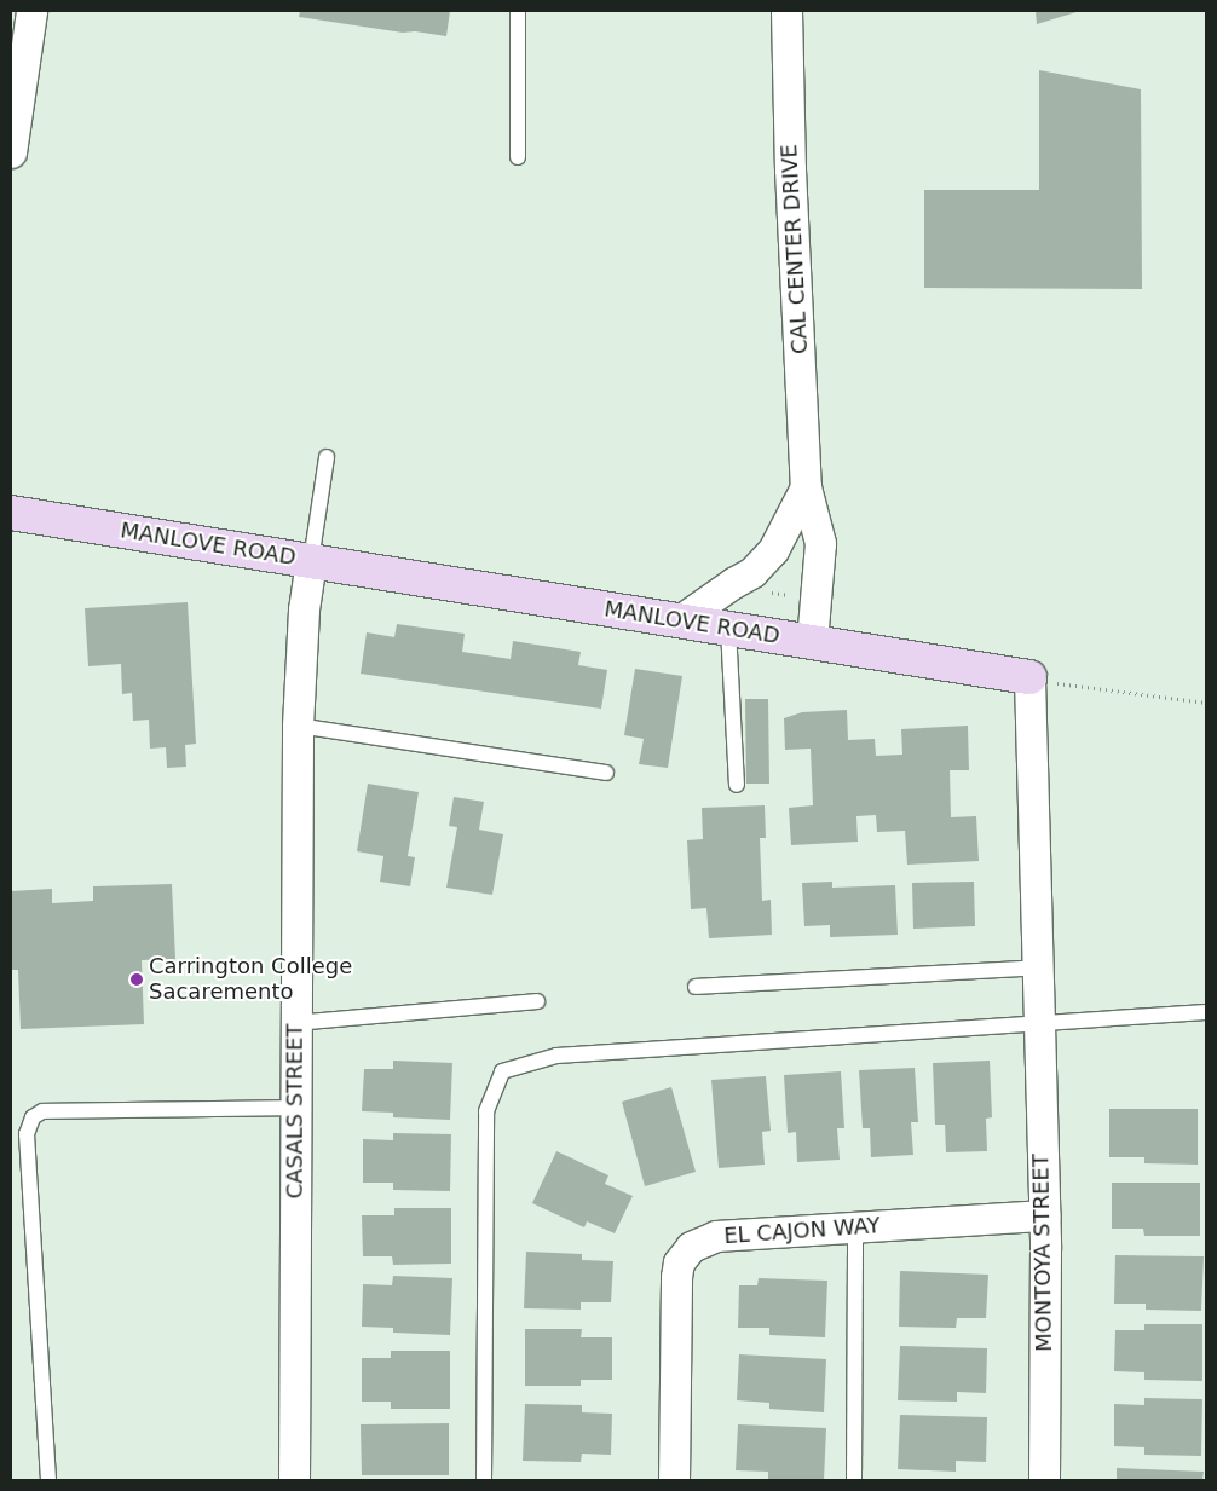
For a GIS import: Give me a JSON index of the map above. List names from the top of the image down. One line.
{"streets":{"street":["CAL CENTER DRIVE","MANLOVE ROAD","CASALS STREET","EL CAJON WAY","MONTOYA STREET"]},"crossings":[["CAL CENTER DRIVE","MANLOVE ROAD"],["MANLOVE ROAD","CASALS STREET"],["EL CAJON WAY","MONTOYA STREET"]],"places":["Carrington College Sacaremento"]}
